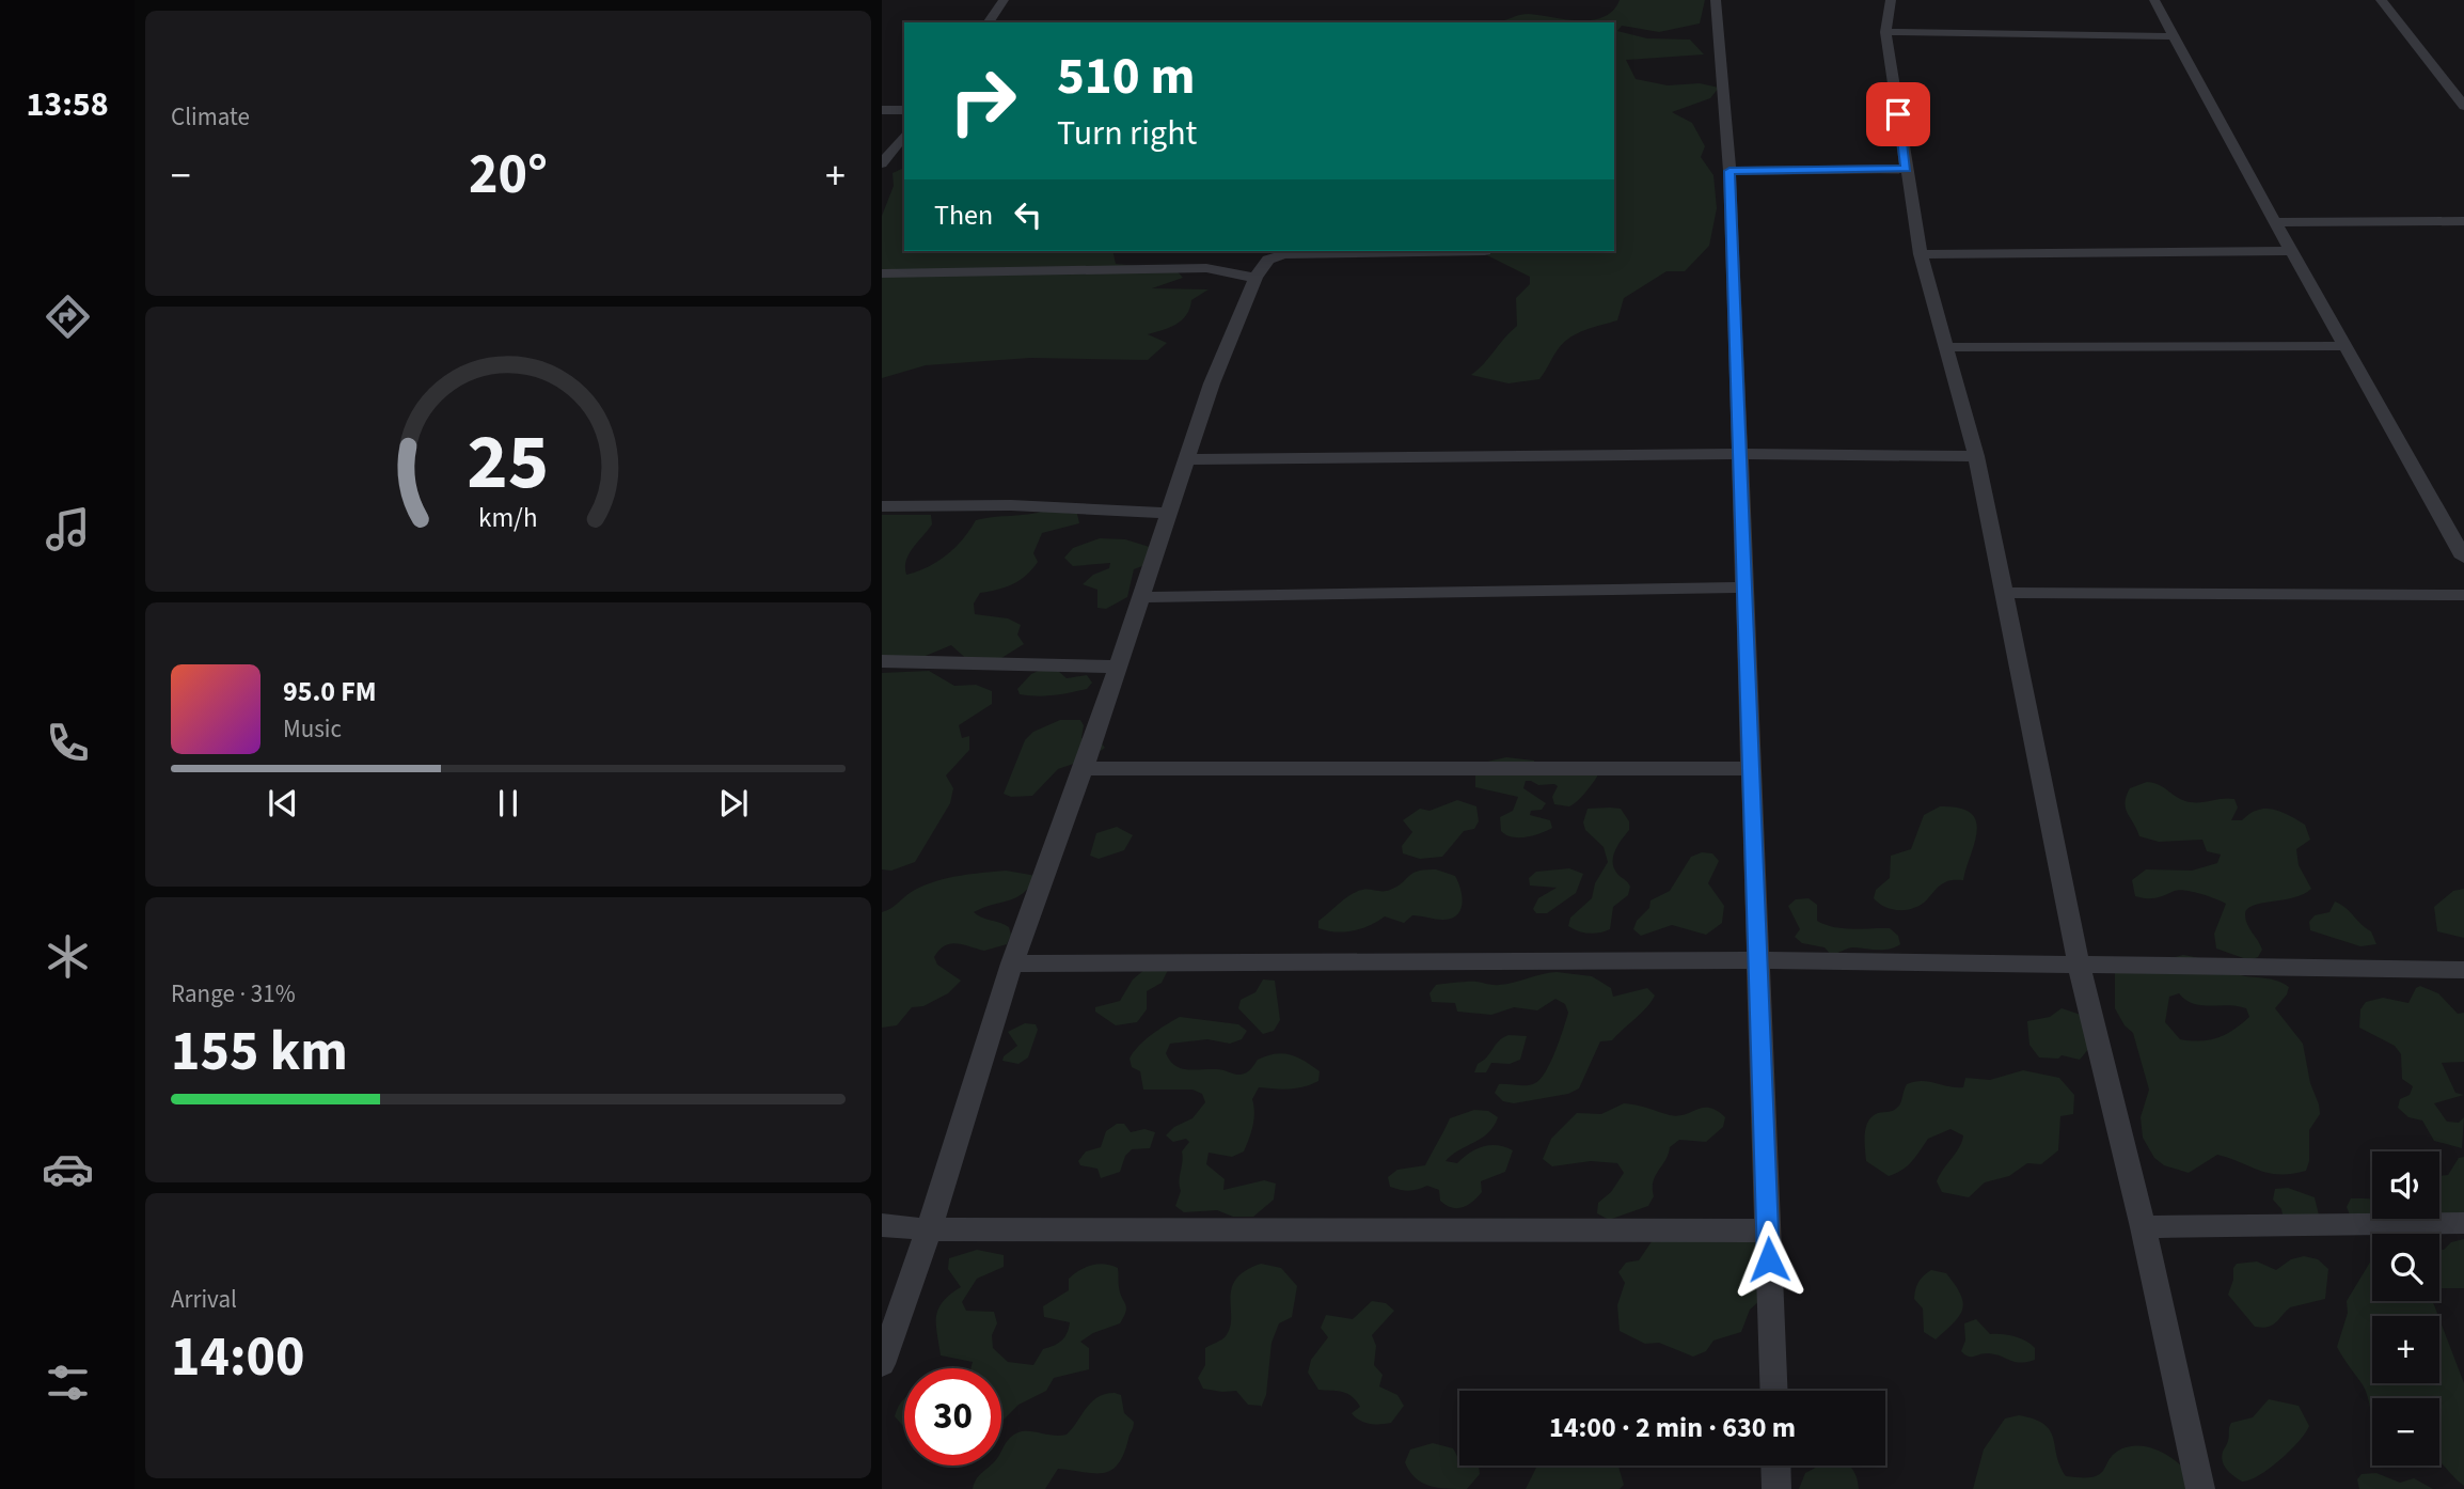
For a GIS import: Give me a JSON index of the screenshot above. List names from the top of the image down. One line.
{"page":{"tabs":"13:58","tile":["Climate",["Range · 31%","155 km"],["Arrival","14:00"]],"turn":["510 m","Turn right"],"heat":["−","20°","+"],"then":"Then","song":["95.0 FM","Music"],"map_buttons":["+","−"],"limit":"30","trip":"14:00 · 2 min · 630 m","gauge":["25","km/h"]}}
